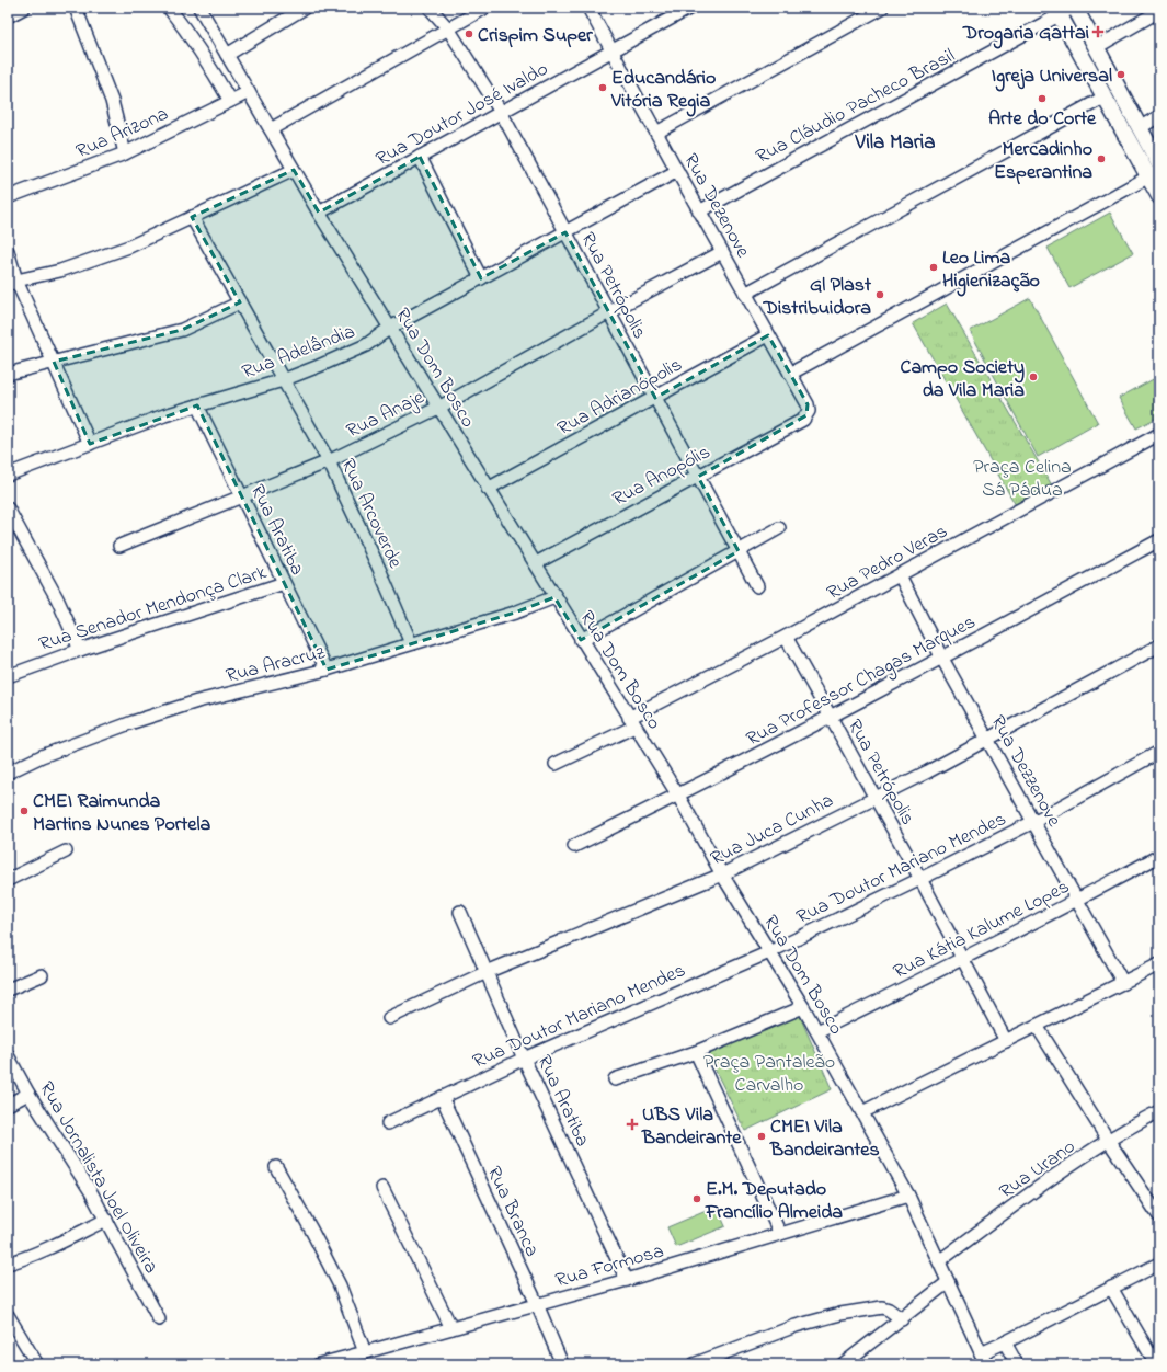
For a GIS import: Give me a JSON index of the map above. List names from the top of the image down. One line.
{"streets":{"street":["Rua Cláudio Pacheco Brasil","Rua Doutor José Ivaldo","Rua Arizona","Rua Dezenove","Rua Petrópolis","Rua Adelândia","Rua Dom Bosco","Rua Adrianópolis","Rua Anaje","Rua Anopólis","Rua Arcoverde","Rua Aratiba","Rua Pedro Veras","Rua Senador Mendonça Clark","Rua Aracruz","Rua Professor Chagas Marques","Rua Dezzenove","Rua Juca Cunha","Rua Doutor Mariano Mendes","Rua Kátia Kalume Lopes","Rua Urano","Rua Jornalista Joel Oliveira","Rua Branca","Rua Formosa"]},"crossings":[["Rua Cláudio Pacheco Brasil","Rua Dezenove"],["Rua Doutor José Ivaldo","Rua Dezenove"],["Rua Doutor José Ivaldo","Rua Petrópolis"],["Rua Doutor José Ivaldo","Rua Dom Bosco"],["Rua Arizona","Rua Dom Bosco"],["Rua Dezenove","Rua Adelândia"],["Rua Dezenove","Rua Adrianópolis"],["Rua Dezenove","Rua Anaje"],["Rua Dezenove","Rua Anopólis"],["Rua Petrópolis","Rua Adelândia"],["Rua Petrópolis","Rua Adrianópolis"],["Rua Petrópolis","Rua Anaje"],["Rua Petrópolis","Rua Anopólis"],["Rua Petrópolis","Rua Pedro Veras"],["Rua Petrópolis","Rua Professor Chagas Marques"],["Rua Petrópolis","Rua Juca Cunha"],["Rua Petrópolis","Rua Doutor Mariano Mendes"],["Rua Petrópolis","Rua Kátia Kalume Lopes"],["Rua Adelândia","Rua Dom Bosco"],["Rua Adelândia","Rua Arcoverde"],["Rua Adelândia","Rua Aratiba"],["Rua Dom Bosco","Rua Adrianópolis"],["Rua Dom Bosco","Rua Anaje"],["Rua Dom Bosco","Rua Anopólis"],["Rua Dom Bosco","Rua Pedro Veras"],["Rua Dom Bosco","Rua Aracruz"],["Rua Dom Bosco","Rua Professor Chagas Marques"],["Rua Dom Bosco","Rua Juca Cunha"],["Rua Dom Bosco","Rua Doutor Mariano Mendes"],["Rua Dom Bosco","Rua Kátia Kalume Lopes"],["Rua Dom Bosco","Rua Urano"],["Rua Dom Bosco","Rua Formosa"],["Rua Anaje","Rua Arcoverde"],["Rua Anaje","Rua Aratiba"],["Rua Arcoverde","Rua Aracruz"],["Rua Aratiba","Rua Senador Mendonça Clark"],["Rua Aratiba","Rua Aracruz"],["Rua Aratiba","Rua Juca Cunha"],["Rua Aratiba","Rua Doutor Mariano Mendes"],["Rua Aratiba","Rua Formosa"],["Rua Pedro Veras","Rua Dezzenove"],["Rua Professor Chagas Marques","Rua Dezzenove"],["Rua Dezzenove","Rua Juca Cunha"],["Rua Dezzenove","Rua Doutor Mariano Mendes"],["Rua Dezzenove","Rua Kátia Kalume Lopes"],["Rua Doutor Mariano Mendes","Rua Branca"],["Rua Branca","Rua Formosa"]],"districts":["Vila Maria"],"parks":["Praça Celina Sá Pádua","Praça Pantaleão Carvalho"],"places":{"health":["Drogaria Gattai","UBS Vila Bandeirante"],"other":["Crispim Super","Igreja Universal","Educandário Vitória Regia","Arte do Corte","Mercadinho Esperantina","Leo Lima Higienização","Gl Plast Distribuidora","Campo Society da Vila Maria","CMEI Raimunda Martins Nunes Portela","CMEI Vila Bandeirantes","E.M. Deputado Francílio Almeida"]}}
